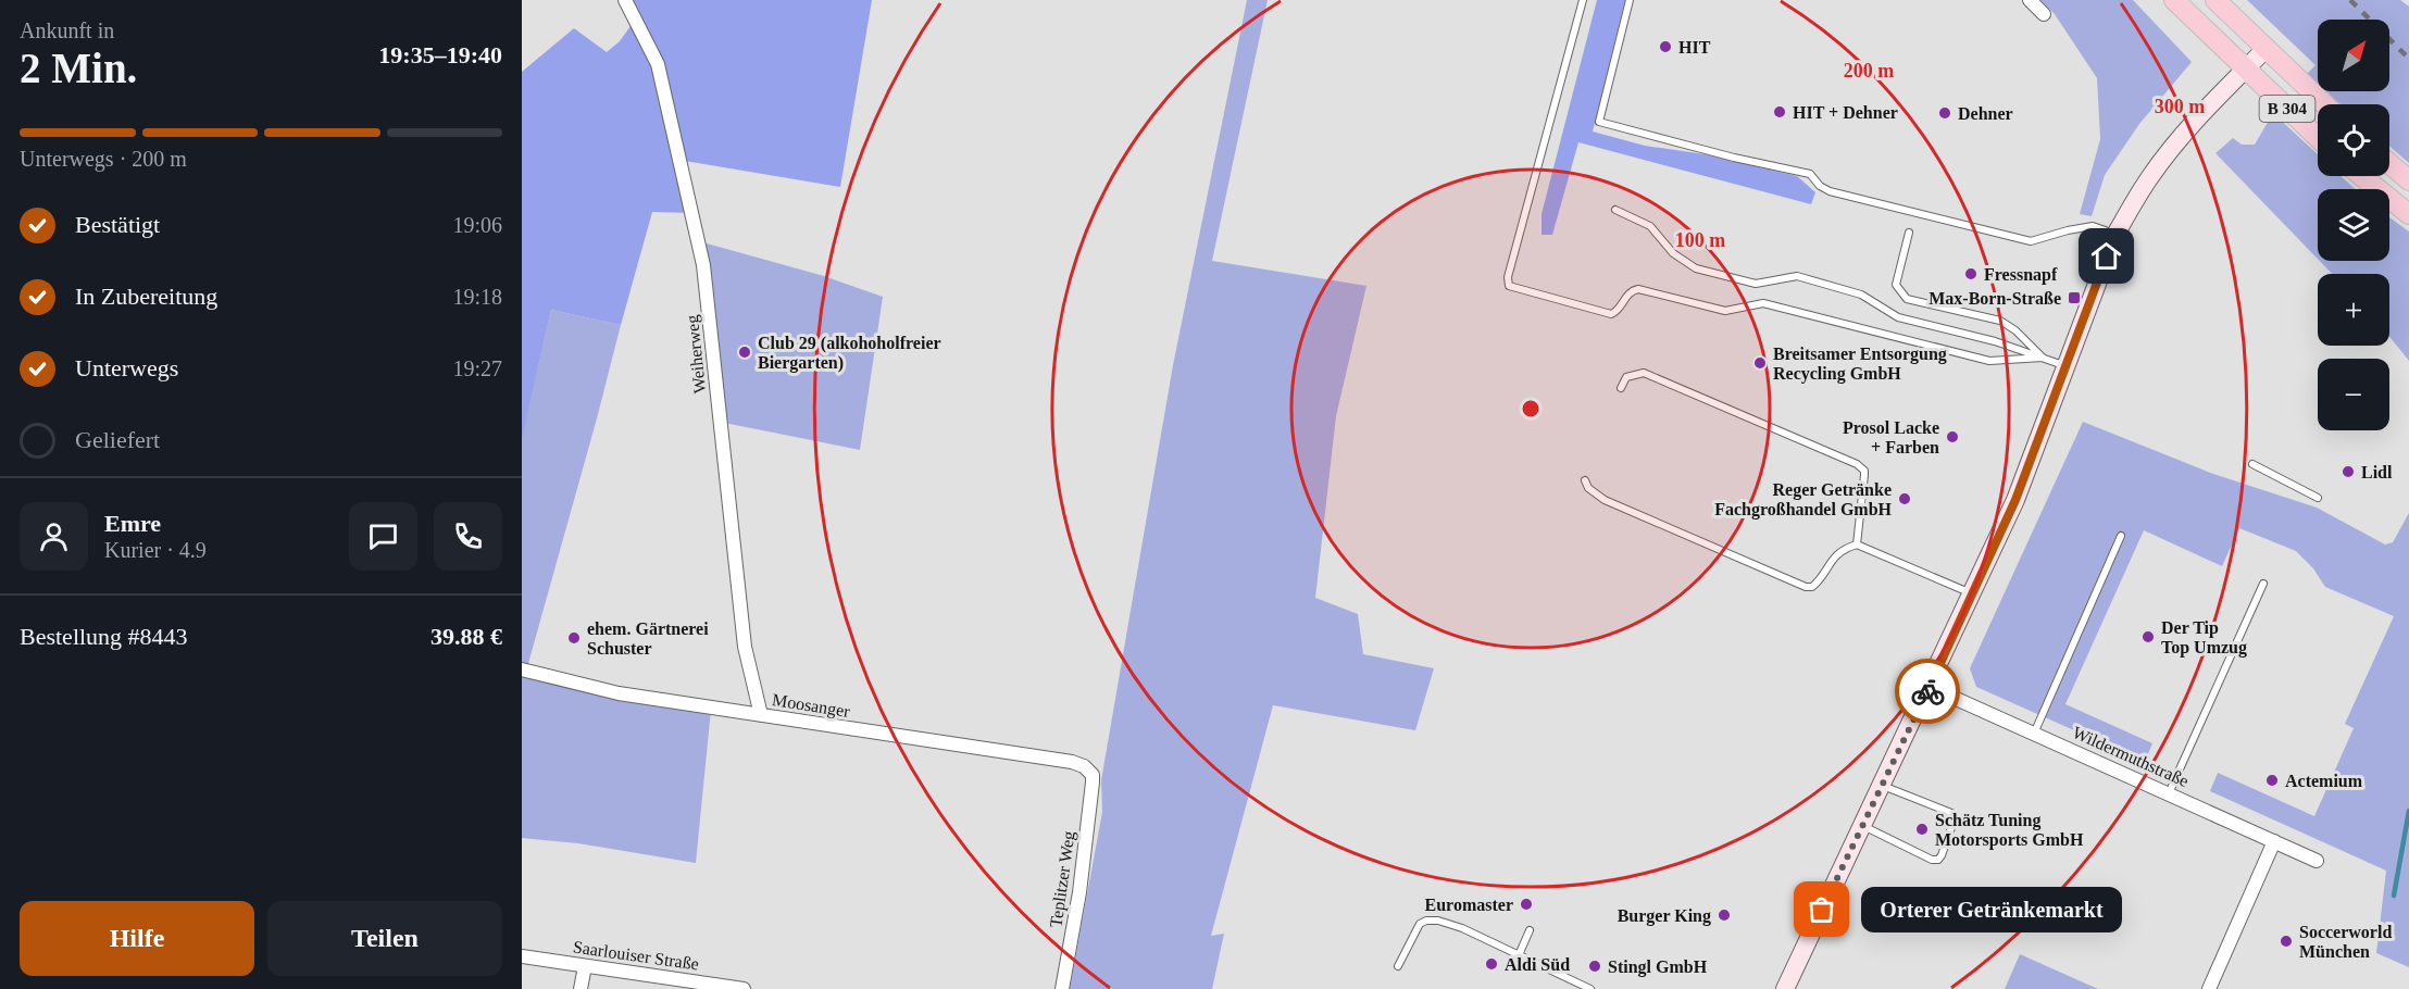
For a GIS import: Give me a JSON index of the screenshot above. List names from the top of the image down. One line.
{"streets":{"main road":["B 304"],"street":["Weiherweg","Moosanger","Wildermuthstraße","Teplitzer Weg","Saarlouiser Straße"]},"crossings":[["Weiherweg","Moosanger"],["Moosanger","Teplitzer Weg"]],"places":{"other":["HIT","HIT + Dehner","Dehner","Fressnapf","Club 29 (alkohoholfreier Biergarten)","Breitsamer Entsorgung Recycling GmbH","Prosol Lacke + Farben","Lidl","Reger Getränke Fachgroßhandel GmbH","Der Tip Top Umzug","ehem. Gärtnerei Schuster","Actemium","Schätz Tuning Motorsports GmbH","Euromaster","Orterer Getränkemarkt","Burger King","Soccerworld München","Aldi Süd","Stingl GmbH"],"transit":["Max-Born-Straße"]},"north":"top right","page":{"heading":["2 Min.","Ankunft in","19:35–19:40"],"panel":["Emre","Kurier · 4.9","Bestellung #8443","39.88 €"],"map_buttons":["+","−"],"bar":"Unterwegs · 200 m","list":[["Bestätigt","19:06"],["In Zubereitung","19:18"],["Unterwegs","19:27"],"Geliefert"],"bubble":"Orterer Getränkemarkt","buttons":["Hilfe","Teilen"]},"rings":["200 m","300 m","100 m"]}
